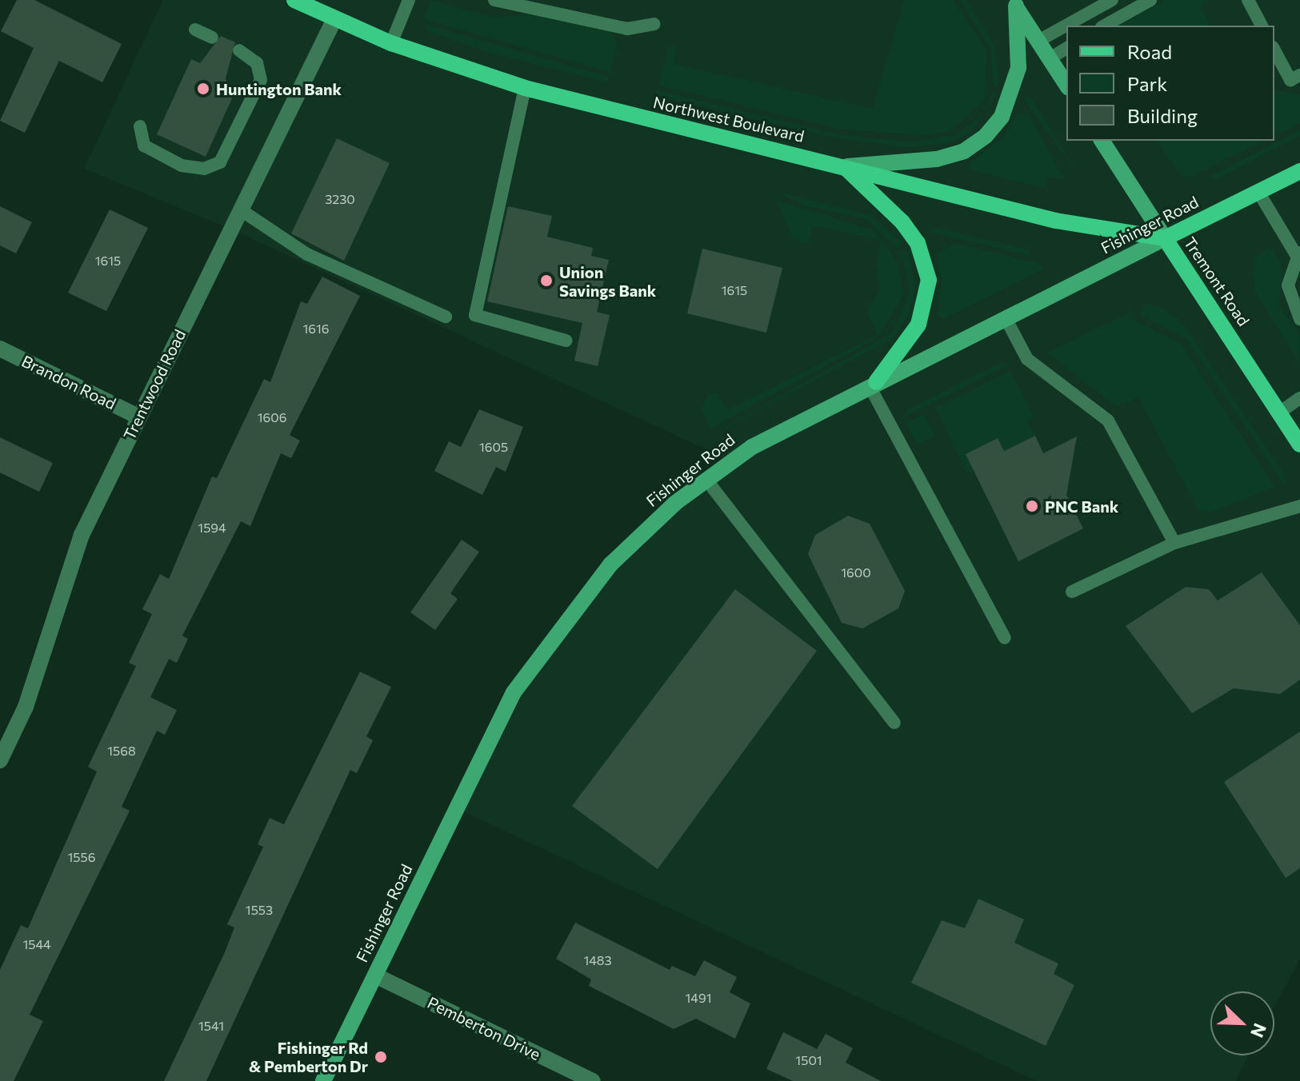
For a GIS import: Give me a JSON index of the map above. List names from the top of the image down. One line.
{"streets":{"main road":["Northwest Boulevard","Fishinger Road","Tremont Road"],"street":["Brandon Road","Trentwood Road","Pemberton Drive"]},"crossings":[["Northwest Boulevard","Fishinger Road"],["Northwest Boulevard","Tremont Road"],["Northwest Boulevard","Trentwood Road"],["Fishinger Road","Tremont Road"],["Fishinger Road","Pemberton Drive"],["Brandon Road","Trentwood Road"]],"places":["Huntington Bank","Union Savings Bank","PNC Bank","Fishinger Rd & Pemberton Dr"],"house_numbers":["3230","1615","1615","1616","1606","1605","1594","1600","1568","1556","1553","1544","1483","1491","1541","1501"],"legend":["Road","Park","Building"],"north":"bottom right"}
